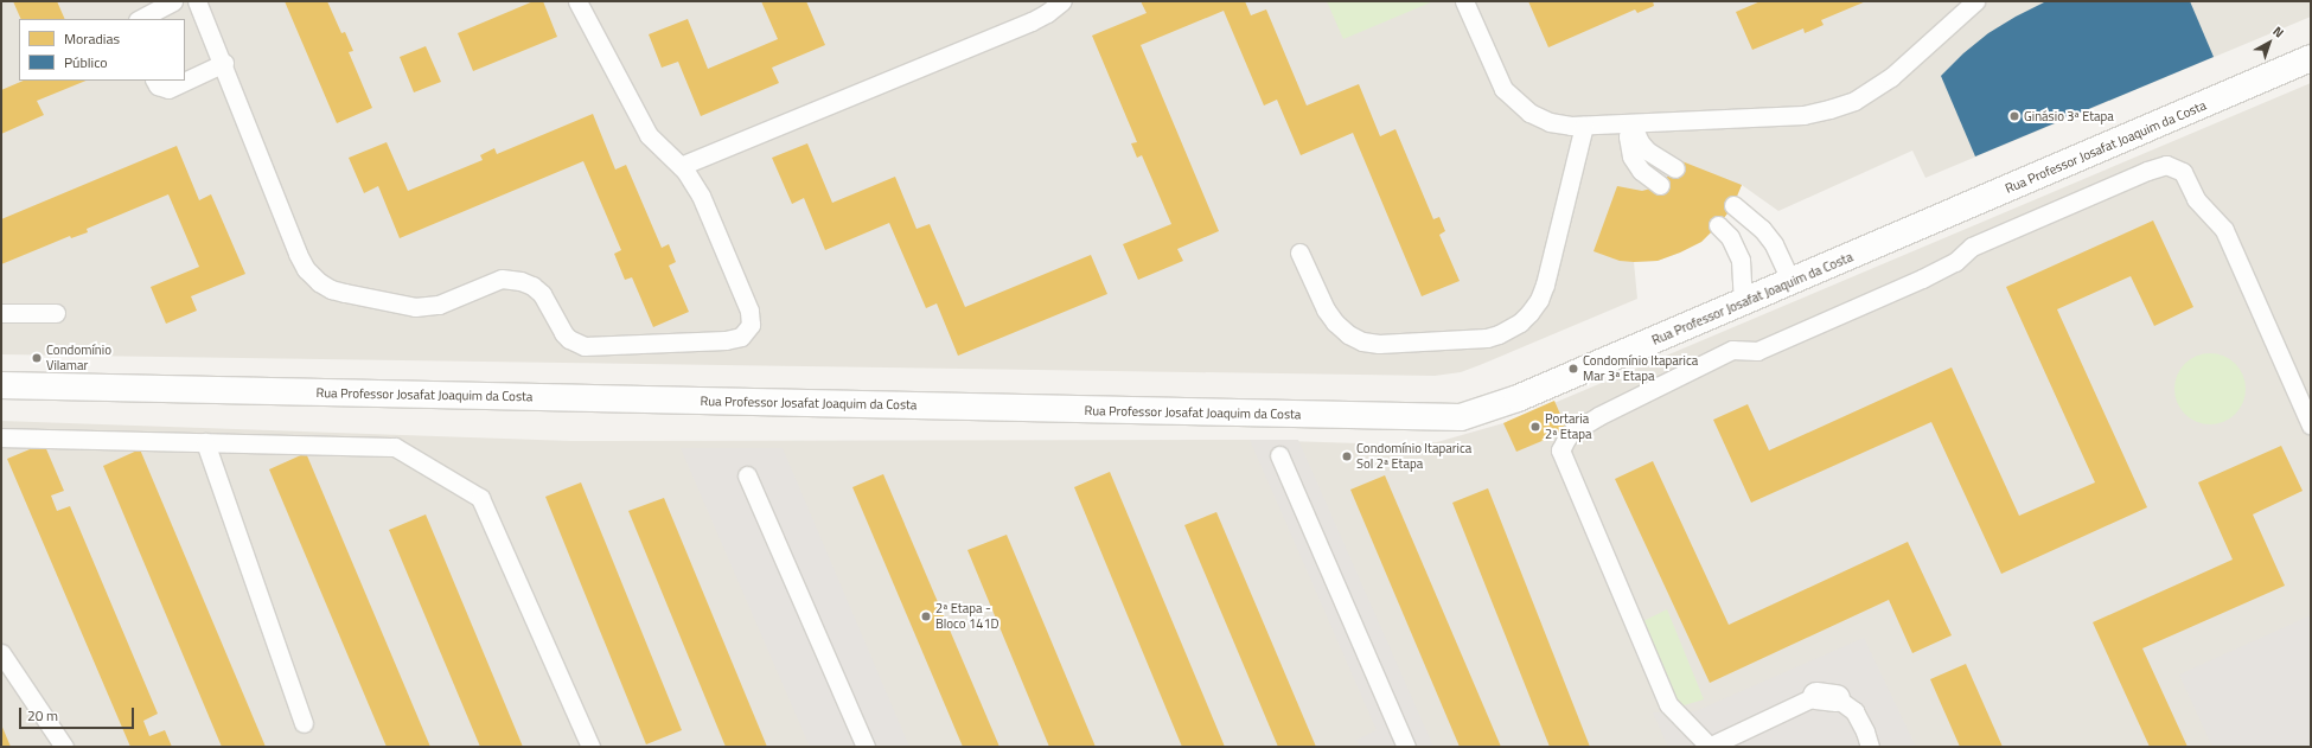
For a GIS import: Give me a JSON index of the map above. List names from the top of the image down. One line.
{"streets":{"street":["Rua Professor Josafat Joaquim da Costa"]},"places":["Ginásio 3ª Etapa","Condomínio Vilamar","Condomínio Itaparica Mar 3ª Etapa","Portaria 2ª Etapa","Condomínio Itaparica Sol 2ª Etapa","2ª Etapa - Bloco 141D"],"legend":["Moradias","Público"],"scale_bar":"20 m","north":"top right"}
